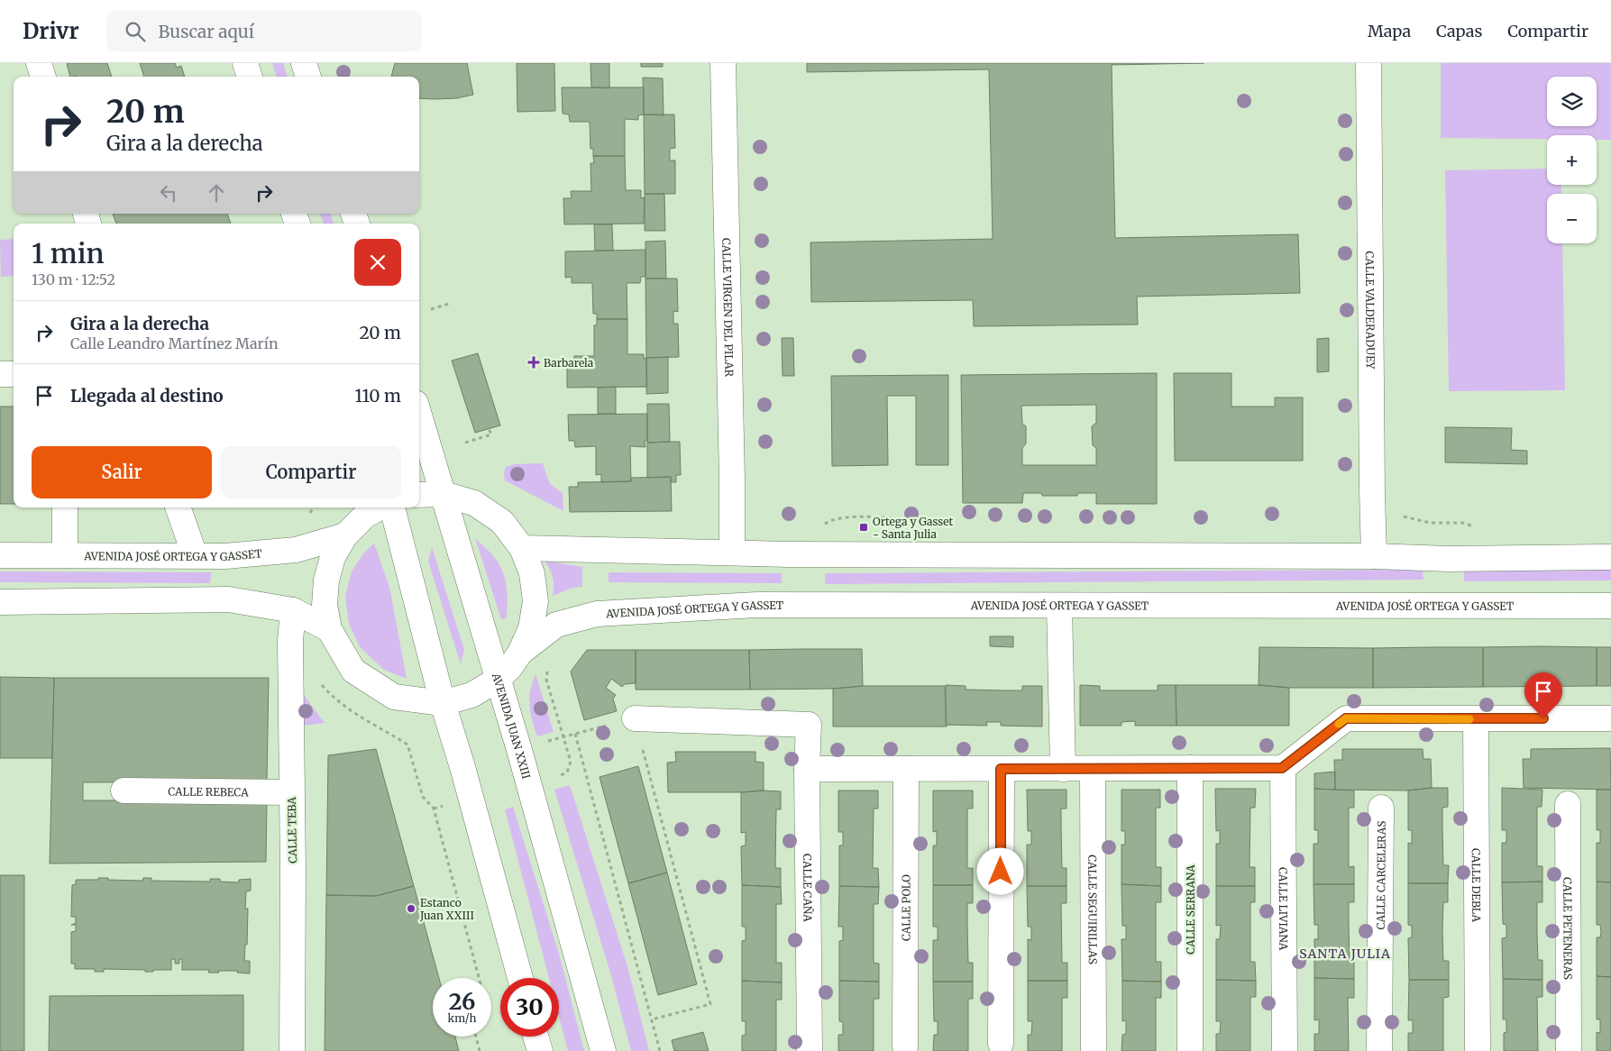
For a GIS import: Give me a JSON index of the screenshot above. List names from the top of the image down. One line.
{"streets":{"street":["CALLE VIRGEN DEL PILAR","CALLE VALDERADUEY","AVENIDA JOSÉ ORTEGA Y GASSET","AVENIDA JUAN XXIII","CALLE REBECA","CALLE TEBA","CALLE CARCELERAS","CALLE DEBLA","CALLE CAÑA","CALLE POLO","CALLE SEGUIRILLAS","CALLE SERRANA","CALLE LIVIANA","CALLE PETENERAS"]},"crossings":[["CALLE REBECA","CALLE TEBA"]],"districts":["SANTA JULIA"],"places":{"health":["Barbarela"],"transit":["Ortega y Gasset - Santa Julia"],"other":["Estanco Juan XXIII"]},"page":{"header":"Drivr","search":"Buscar aquí","nav":["Mapa","Capas","Compartir"],"map_buttons":["+","−"],"turn":["20 m","Gira a la derecha"],"heading":["1 min","130 m · 12:52"],"list":[{"name":"Gira a la derecha","note":"Calle Leandro Martínez Marín","value":"20 m"},{"name":"Llegada al destino","value":"110 m"}],"buttons":["Salir","Compartir"],"speed":"26 km/h","limit":"30"}}
